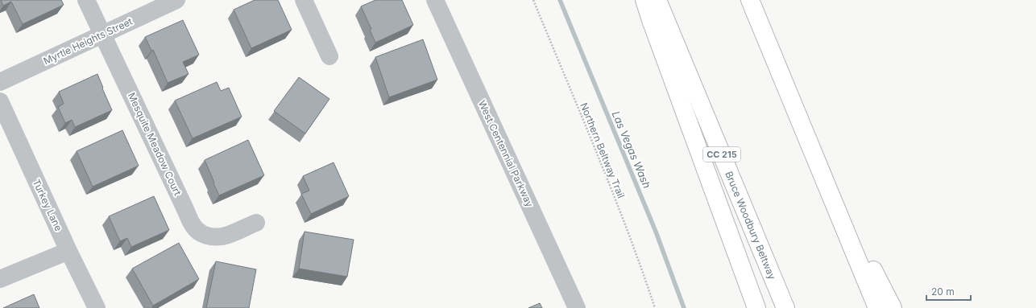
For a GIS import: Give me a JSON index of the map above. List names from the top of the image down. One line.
{"streets":{"highway":["CC 215","Bruce Woodbury Beltway"],"street":["Myrtle Heights Street","Mesquite Meadow Court","West Centennial Parkway","Turkey Lane"],"path":["Northern Beltway Trail"]},"crossings":[["Myrtle Heights Street","Mesquite Meadow Court"]],"water":["Las Vegas Wash"],"scale_bar":"20 m"}
